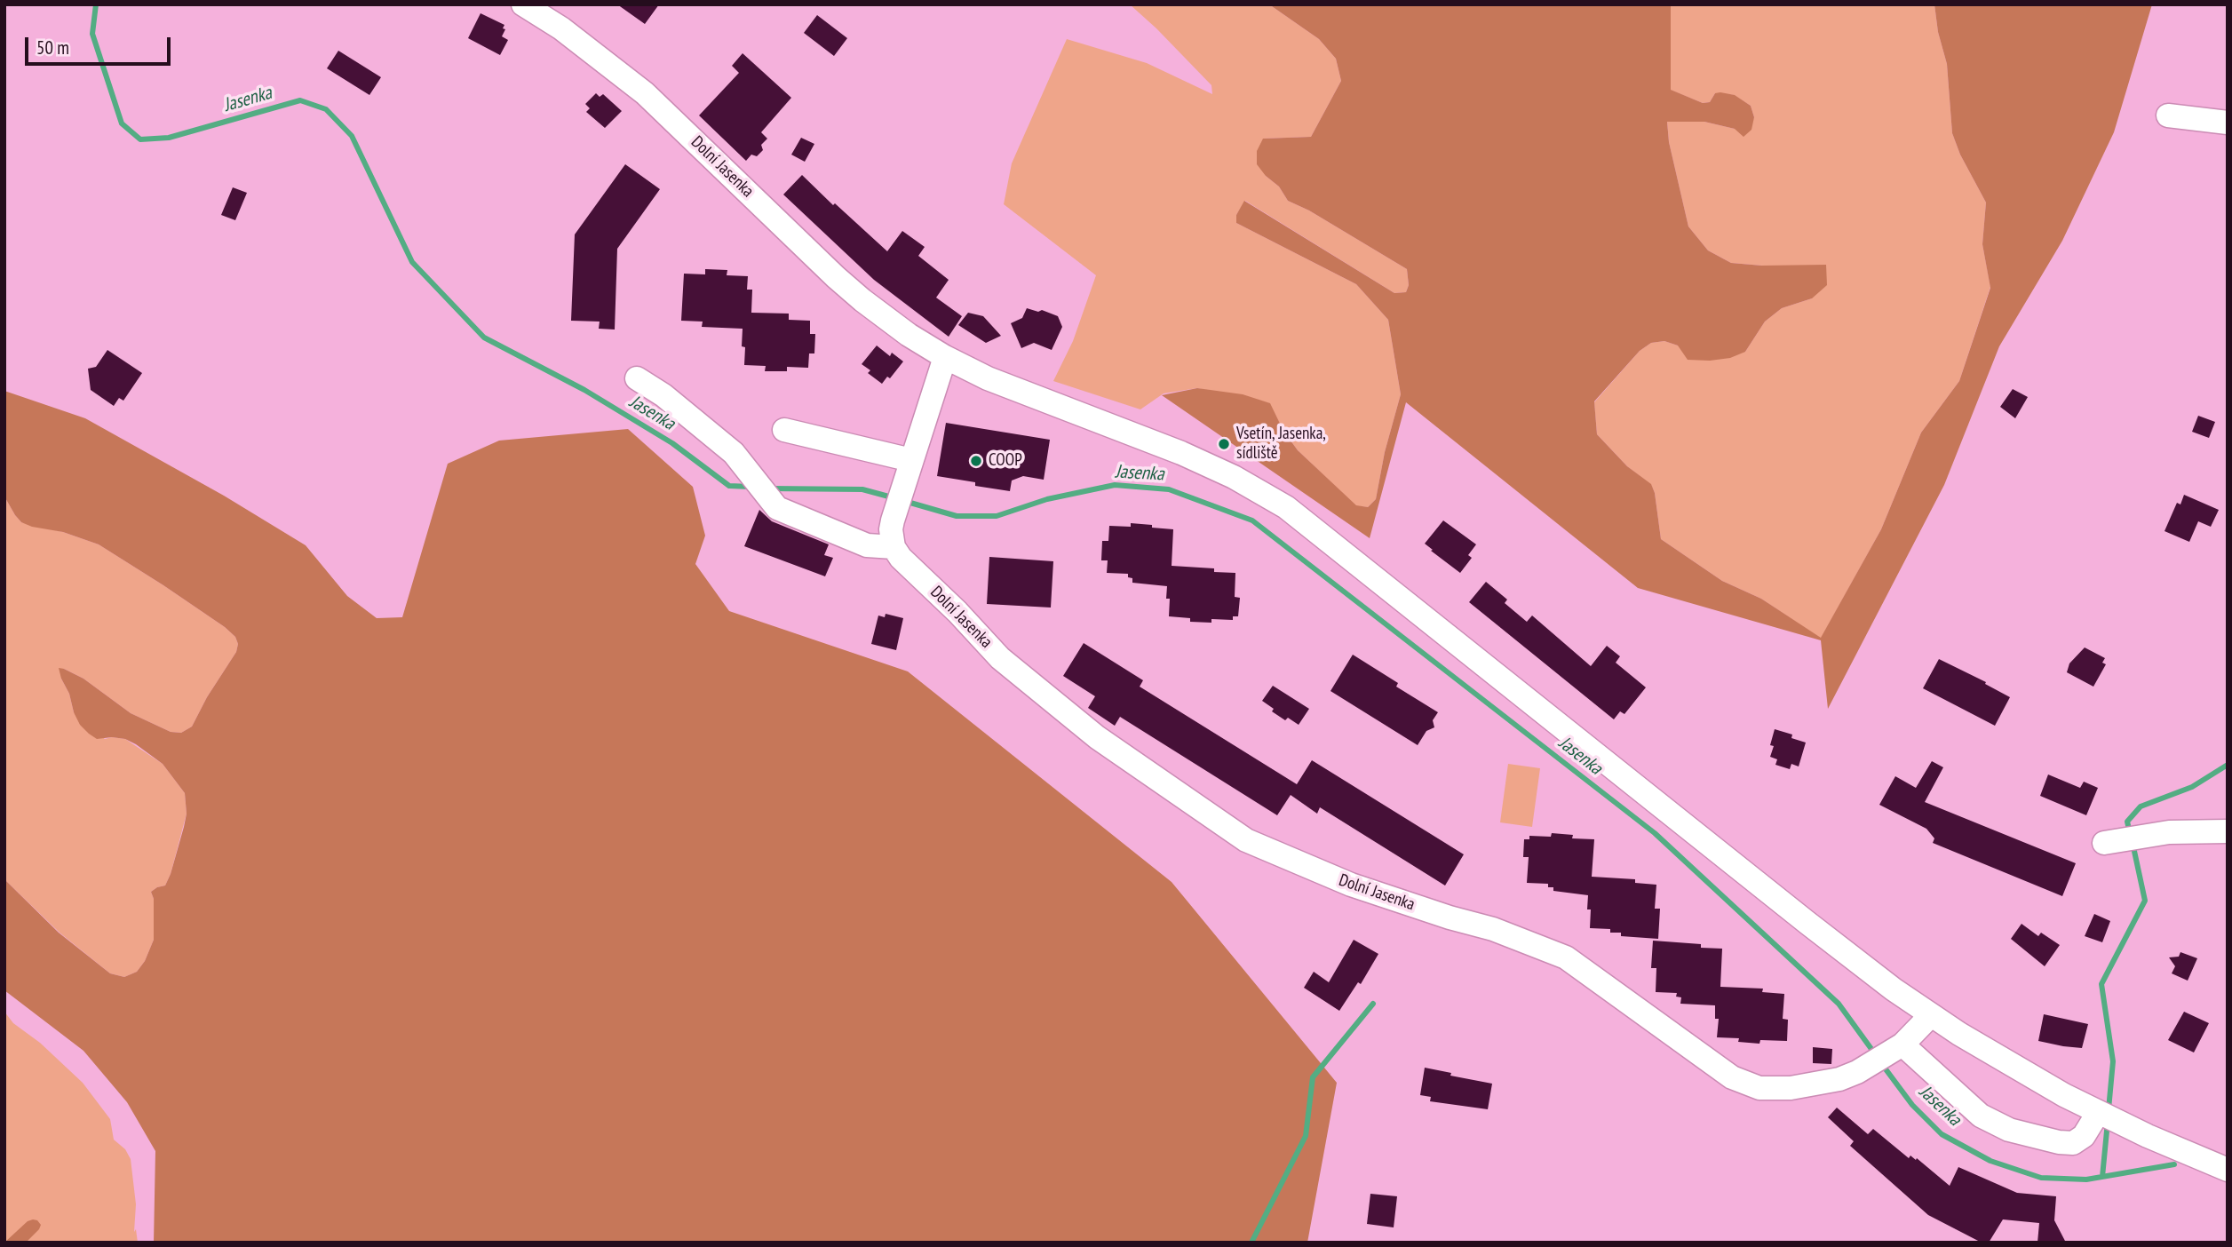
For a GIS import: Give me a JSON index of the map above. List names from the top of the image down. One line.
{"streets":{"street":["Dolní Jasenka"]},"water":["Jasenka"],"places":["Vsetín, Jasenka, sídliště","COOP"],"scale_bar":"50 m"}
